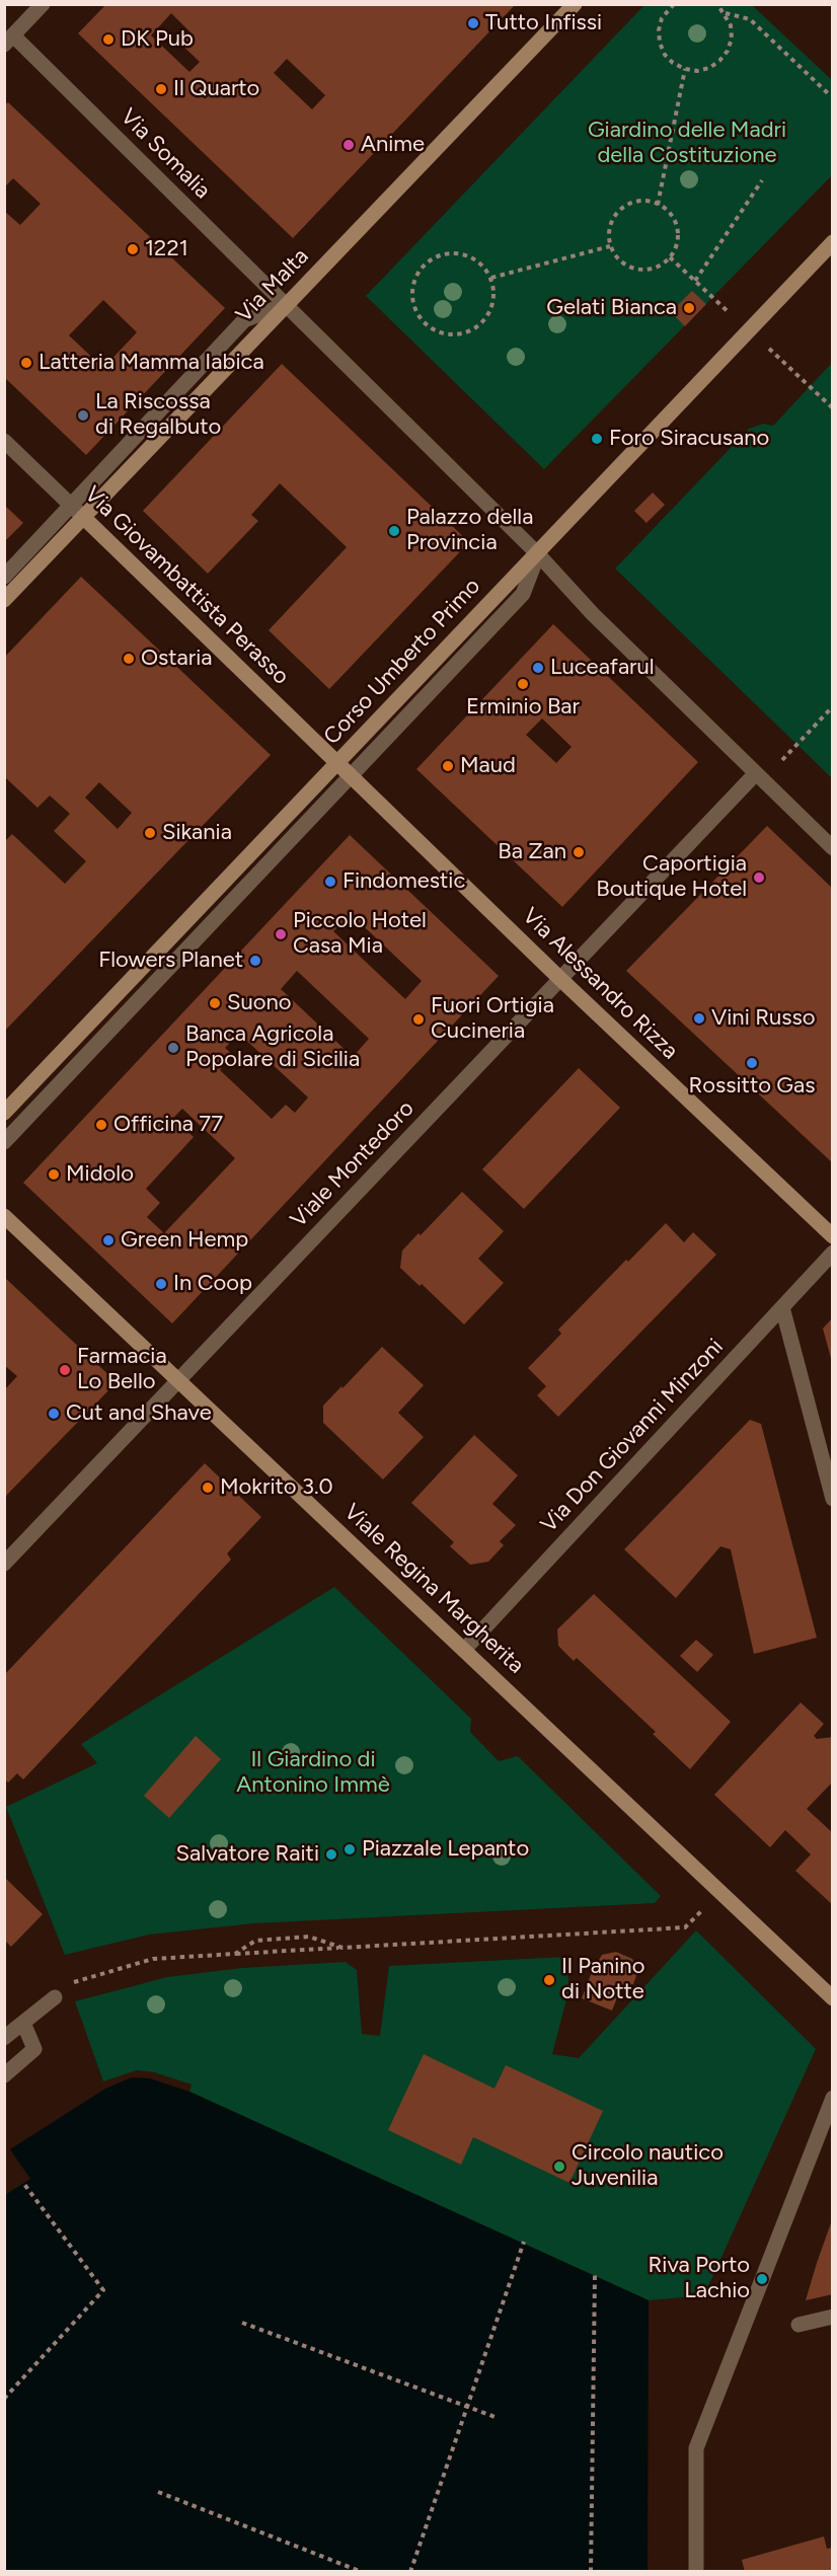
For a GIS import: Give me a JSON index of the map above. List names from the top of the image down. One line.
{"streets":{"main road":["Via Malta","Via Giovambattista Perasso","Corso Umberto Primo","Via Alessandro Rizza","Viale Regina Margherita"],"street":["Via Somalia","Viale Montedoro","Via Don Giovanni Minzoni"]},"crossings":[["Via Somalia","Via Malta"],["Via Somalia","Corso Umberto Primo"],["Via Somalia","Viale Montedoro"],["Via Malta","Via Giovambattista Perasso"],["Via Giovambattista Perasso","Corso Umberto Primo"],["Via Giovambattista Perasso","Via Alessandro Rizza"],["Corso Umberto Primo","Via Alessandro Rizza"],["Via Alessandro Rizza","Viale Montedoro"],["Viale Montedoro","Viale Regina Margherita"],["Via Don Giovanni Minzoni","Viale Regina Margherita"]],"parks":["Giardino delle Madri della Costituzione","Il Giardino di Antonino Immè"],"places":["Tutto Infissi","DK Pub","Il Quarto","Anime","1221","Gelati Bianca","Latteria Mamma Iabica","La Riscossa di Regalbuto","Foro Siracusano","Palazzo della Provincia","Ostaria","Luceafarul","Erminio Bar","Maud","Sikania","Ba Zan","Caportigia Boutique Hotel","Findomestic","Piccolo Hotel Casa Mia","Flowers Planet","Suono","Vini Russo","Fuori Ortigia Cucineria","Banca Agricola Popolare di Sicilia","Rossitto Gas","Officina 77","Midolo","Green Hemp","In Coop","Farmacia Lo Bello","Cut and Shave","Mokrito 3.0","Piazzale Lepanto","Salvatore Raiti","Il Panino di Notte","Circolo nautico Juvenilia","Riva Porto Lachio"]}
